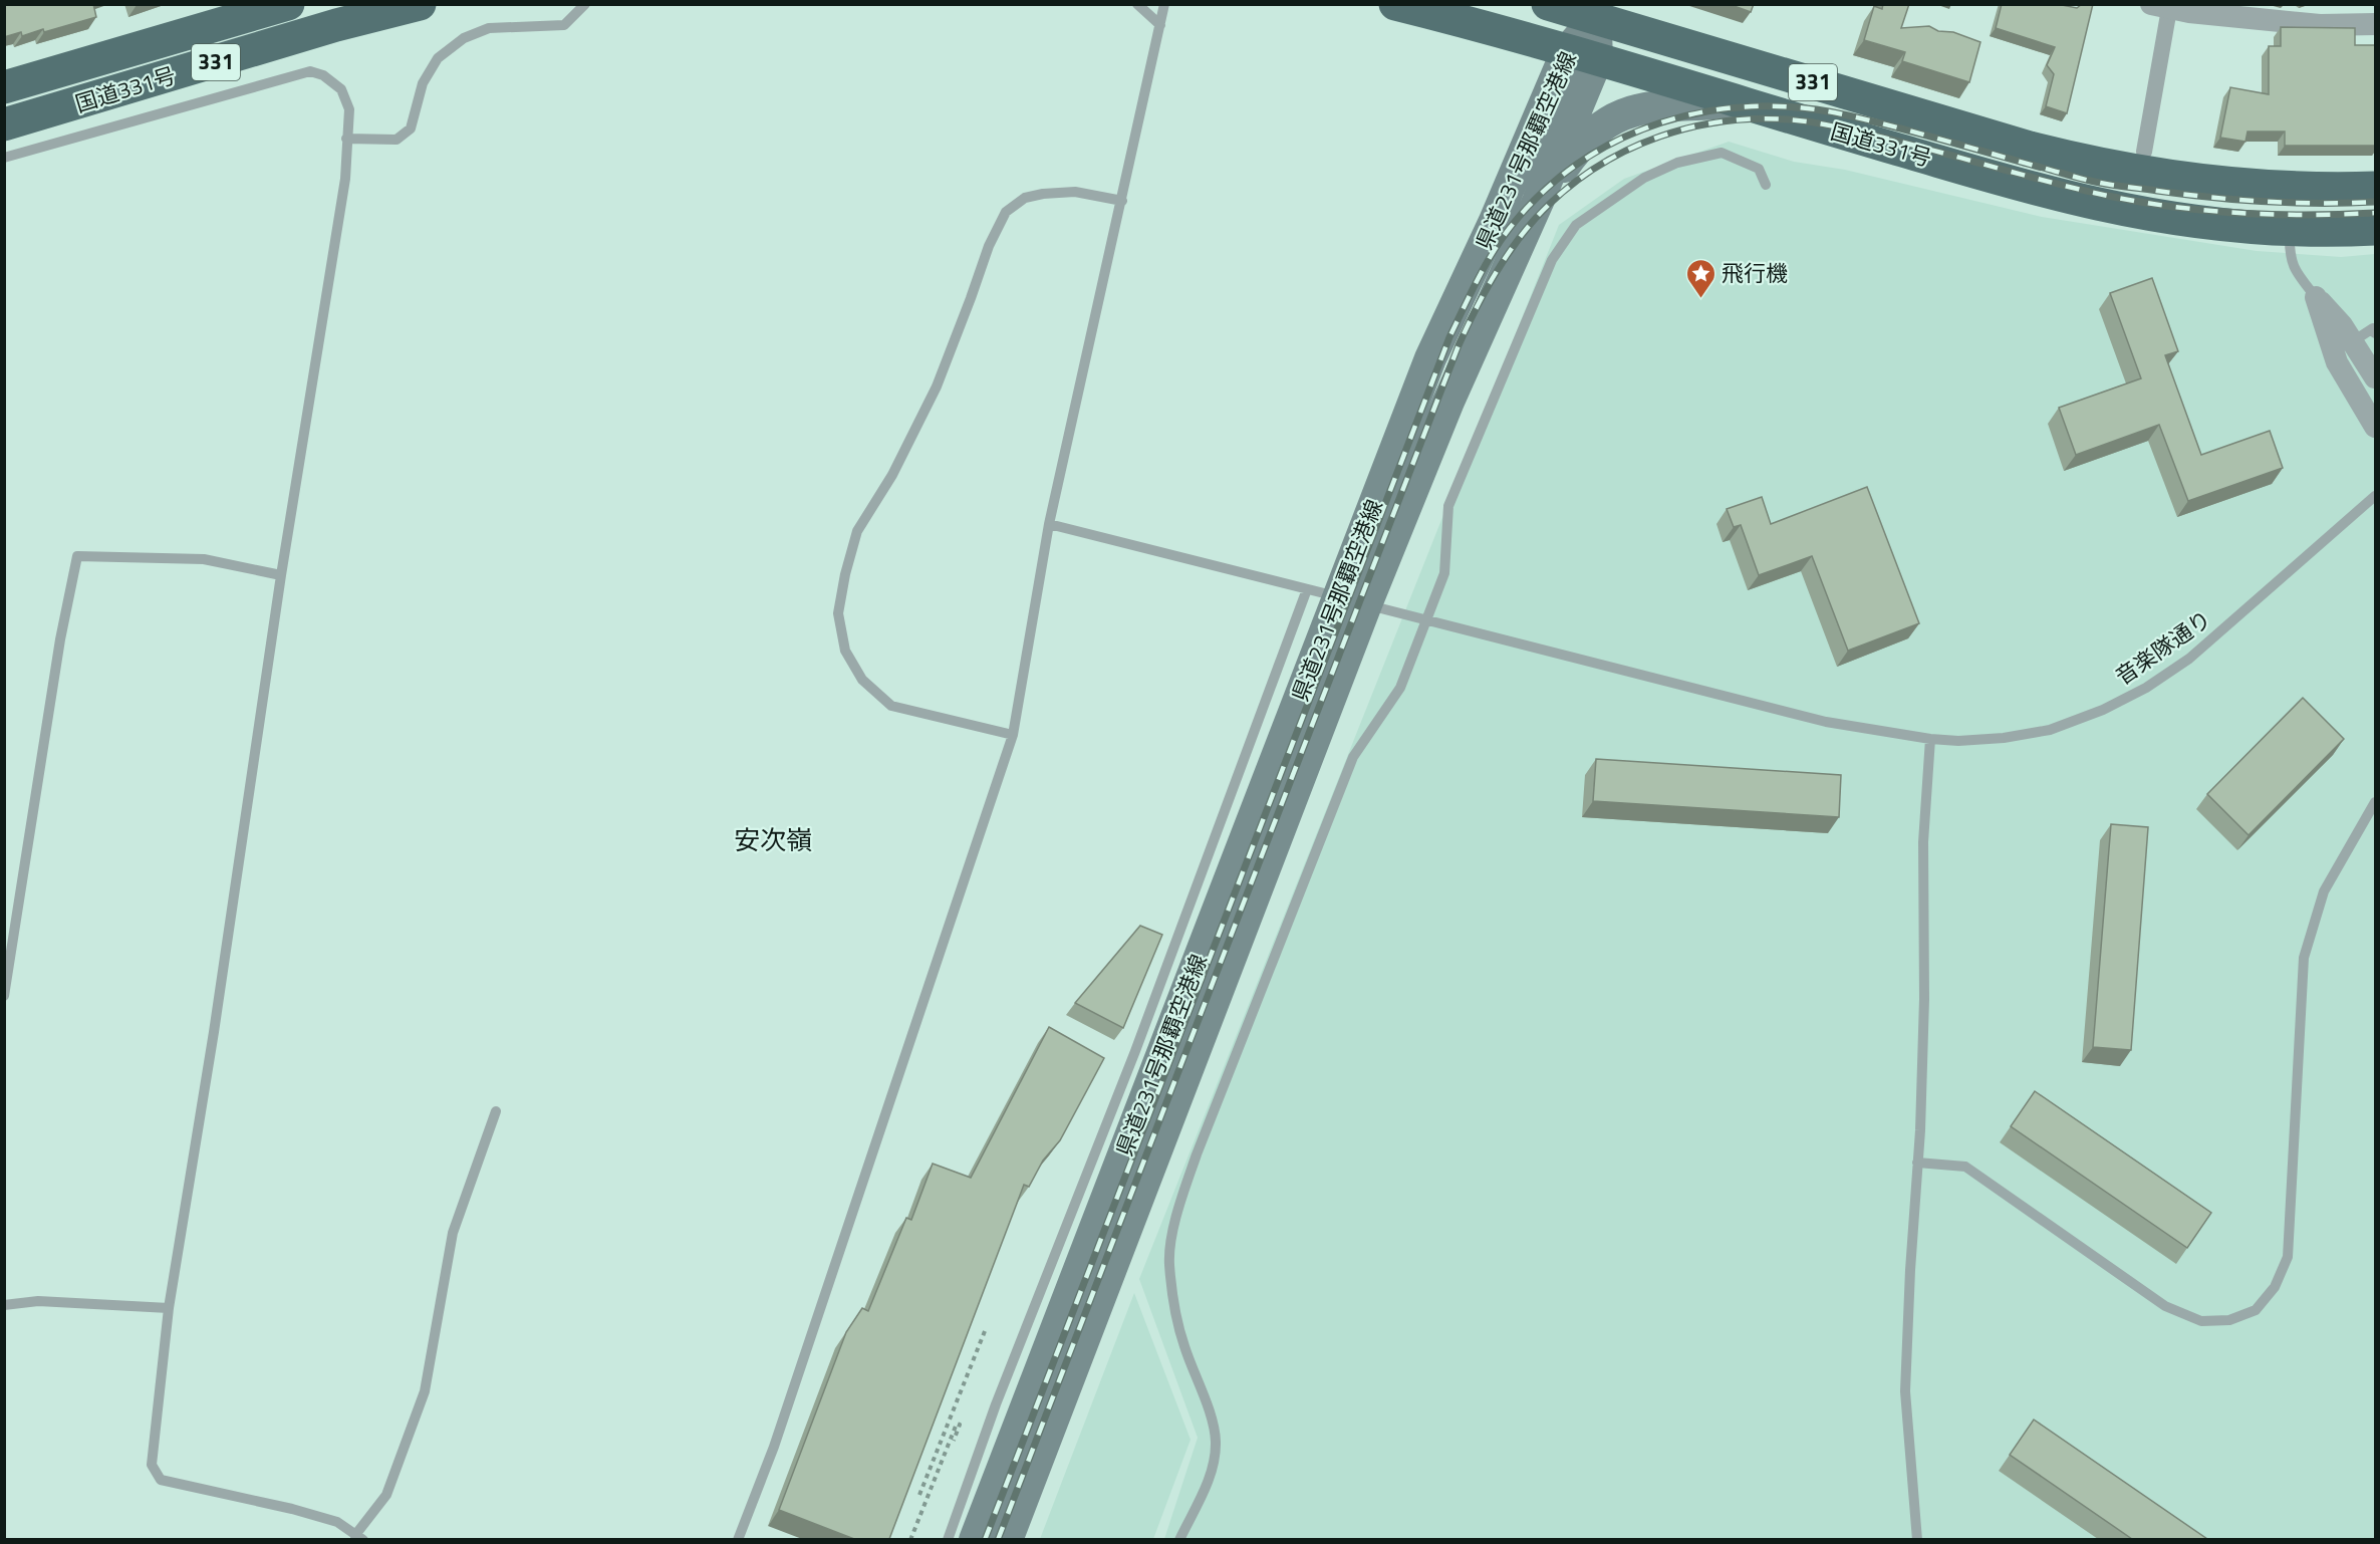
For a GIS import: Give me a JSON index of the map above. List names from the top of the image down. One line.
{"streets":{"highway":["331","国道331号"],"main road":["県道231号那覇空港線"],"lane":["音楽隊通り"]},"crossings":[["国道331号","県道231号那覇空港線"],["県道231号那覇空港線","音楽隊通り"]],"districts":["安次嶺"],"places":{"place":["飛行機"]}}
